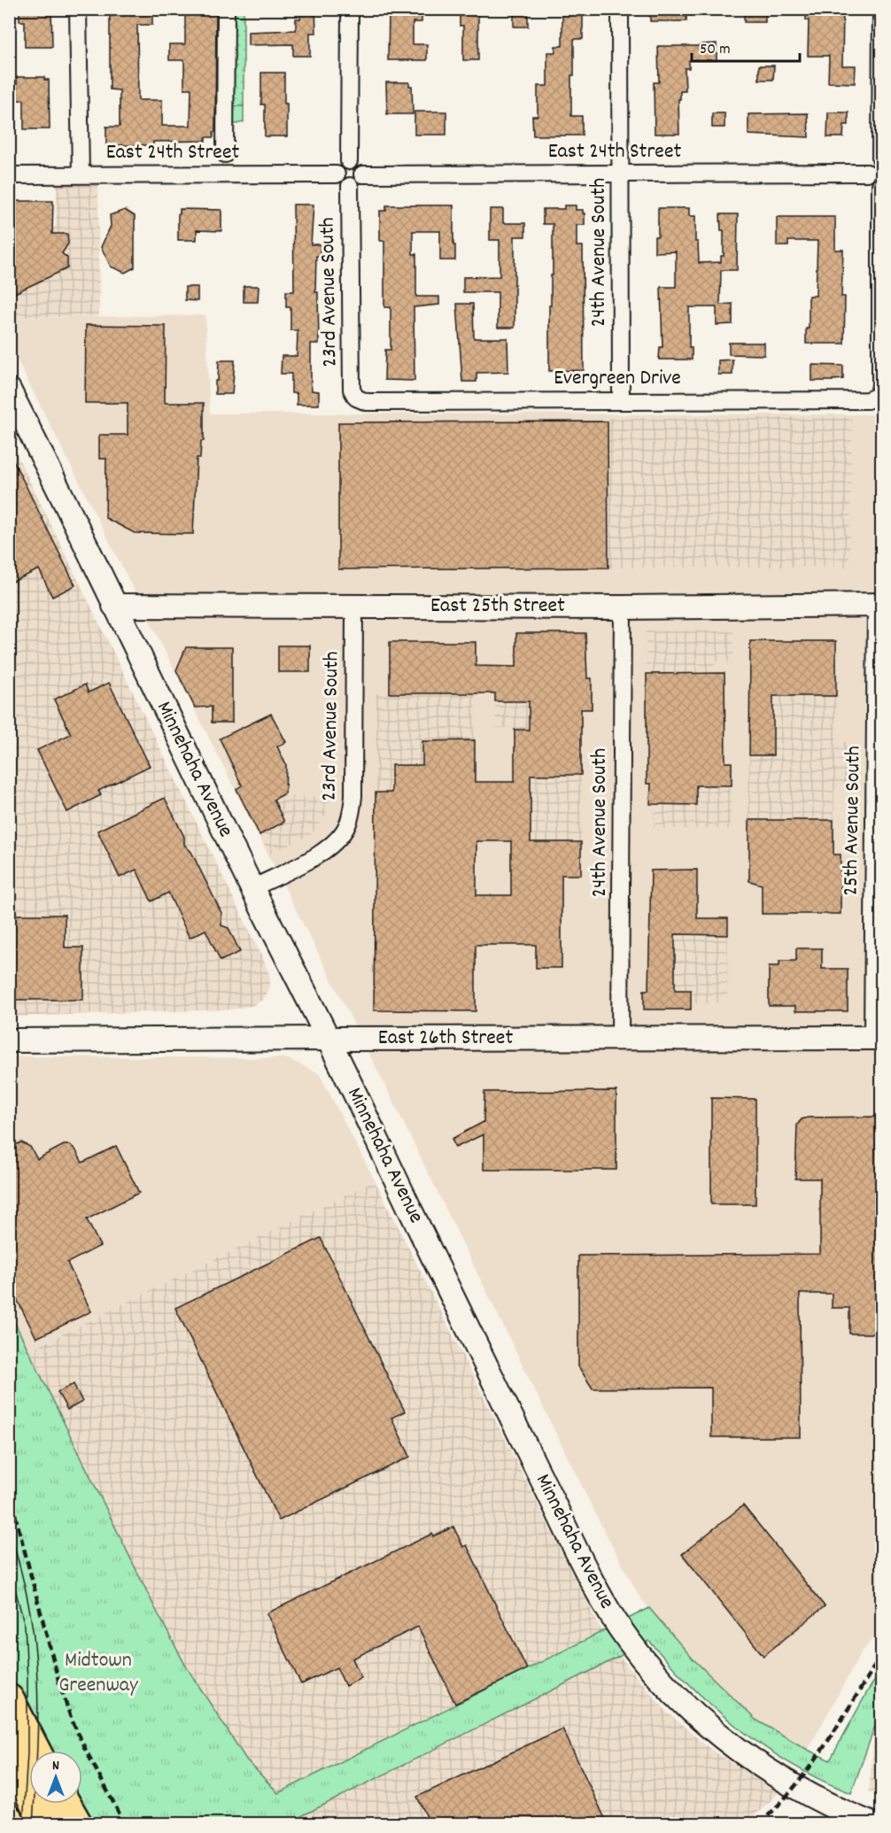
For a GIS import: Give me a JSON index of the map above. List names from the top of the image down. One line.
{"streets":{"main road":["East 25th Street","Minnehaha Avenue","East 26th Street"],"street":["East 24th Street","24th Avenue South","23rd Avenue South","Evergreen Drive","25th Avenue South"]},"crossings":[["East 24th Street","24th Avenue South"],["East 24th Street","23rd Avenue South"],["24th Avenue South","Evergreen Drive"],["24th Avenue South","East 25th Street"],["24th Avenue South","East 26th Street"],["23rd Avenue South","Evergreen Drive"],["23rd Avenue South","East 25th Street"],["23rd Avenue South","Minnehaha Avenue"],["East 25th Street","Minnehaha Avenue"],["East 25th Street","25th Avenue South"],["Minnehaha Avenue","East 26th Street"],["25th Avenue South","East 26th Street"]],"parks":["Midtown Greenway"],"scale_bar":"50 m","north":"top"}
